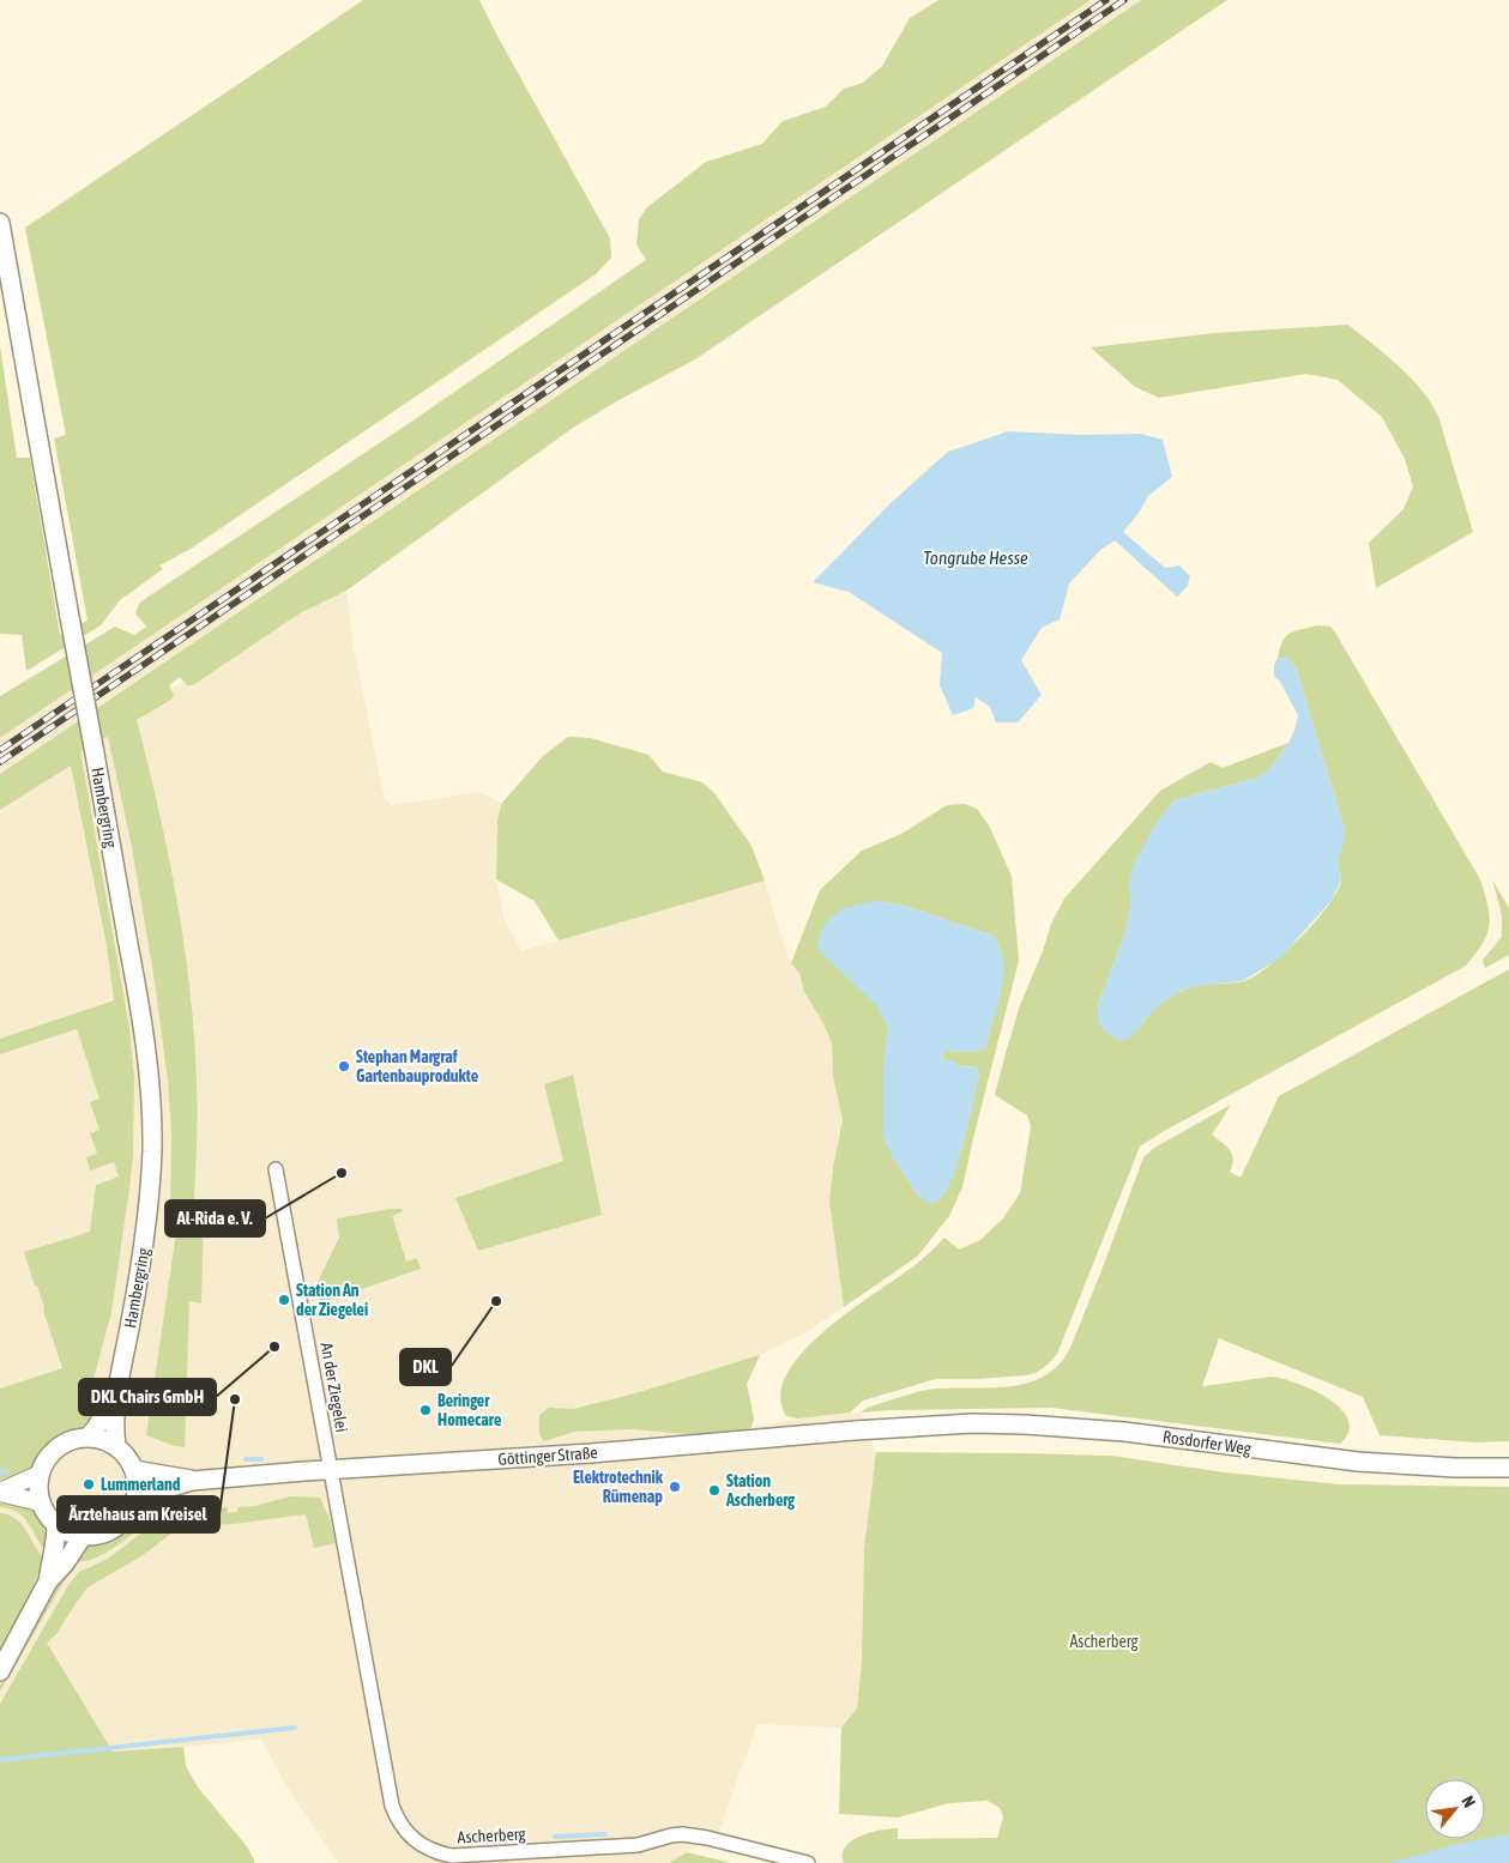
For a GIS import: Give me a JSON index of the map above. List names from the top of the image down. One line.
{"streets":{"main road":["Hambergring","Rosdorfer Weg","Göttinger Straße"],"street":["An der Ziegelei","Ascherberg"]},"crossings":[["Hambergring","Göttinger Straße"],["An der Ziegelei","Göttinger Straße"],["An der Ziegelei","Ascherberg"],["Rosdorfer Weg","Göttinger Straße"],["Göttinger Straße","Ascherberg"]],"water":["Tongrube Hesse"],"parks":["Ascherberg"],"places":["Stephan Margraf Gartenbauprodukte","Al-Rida e. V.","Station An der Ziegelei","DKL","DKL Chairs GmbH","Ärztehaus am Kreisel","Beringer Homecare","Lummerland","Elektrotechnik Rümenap","Station Ascherberg"],"north":"top right"}
